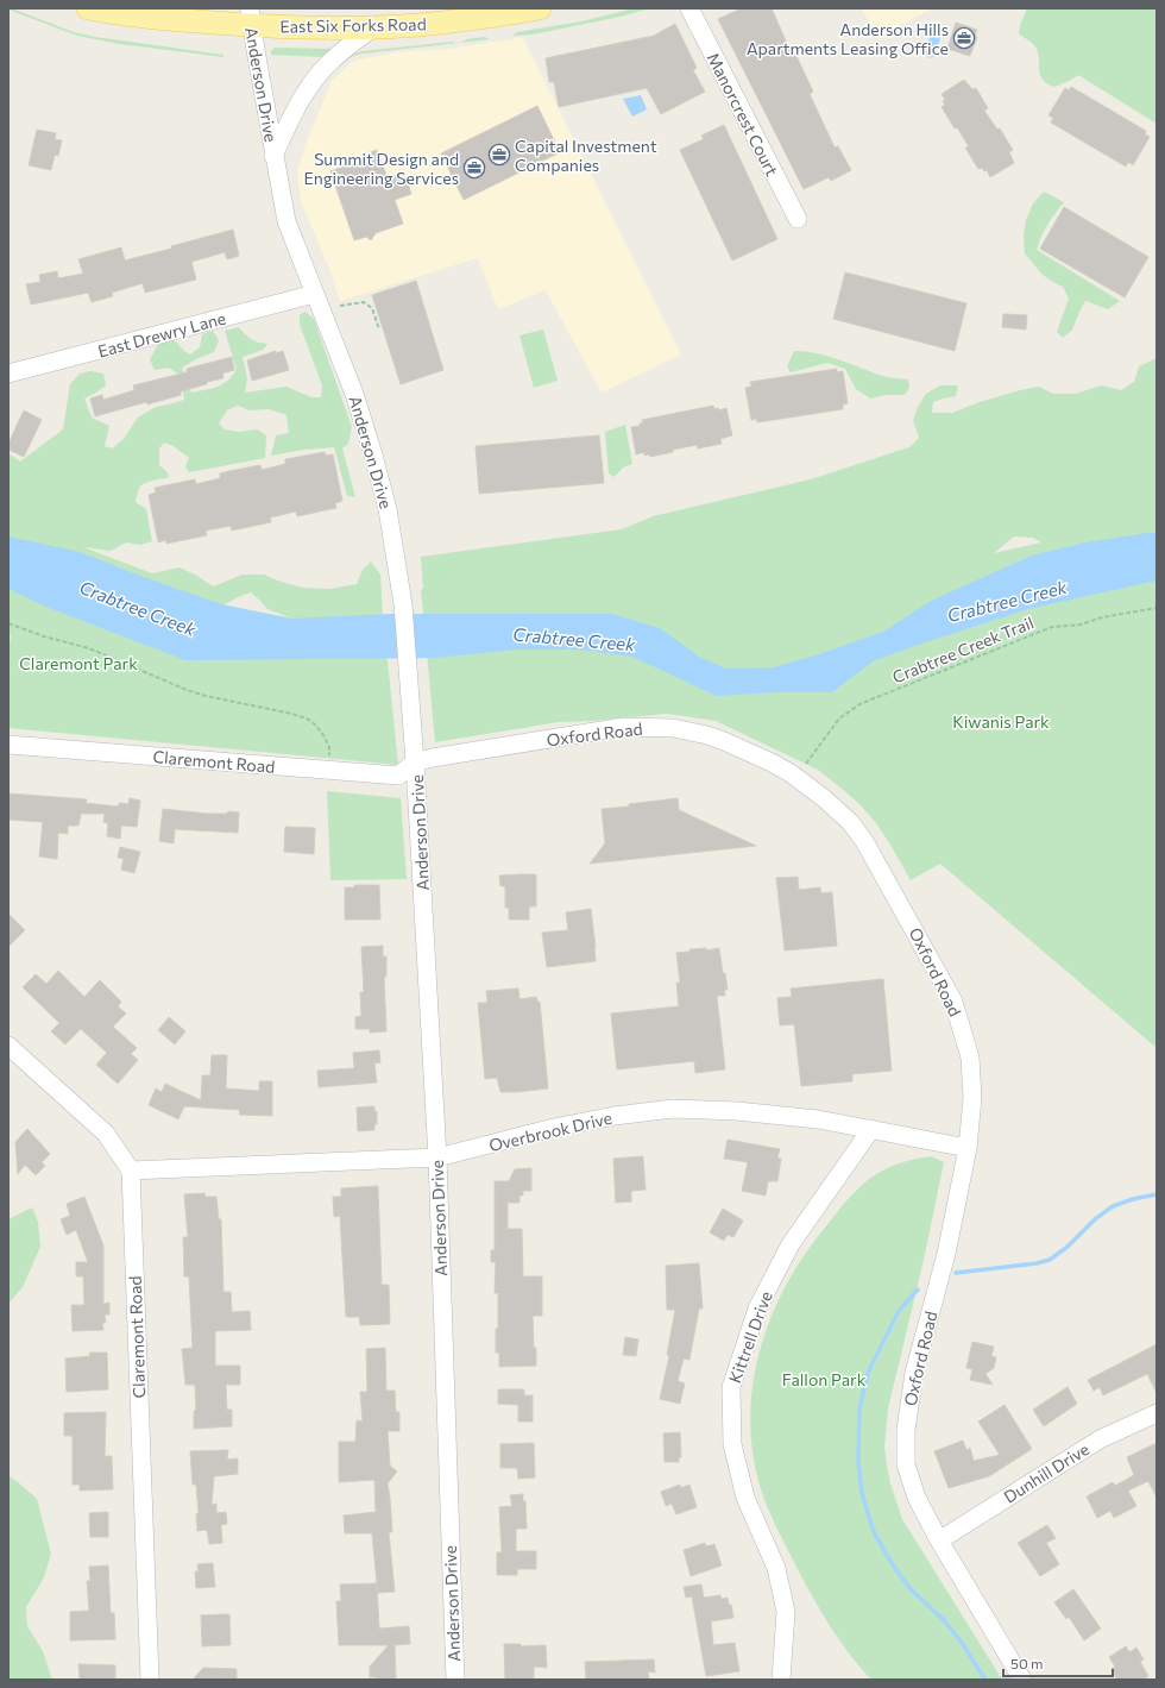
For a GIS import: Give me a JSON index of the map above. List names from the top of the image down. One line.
{"streets":{"main road":["East Six Forks Road"],"street":["Anderson Drive","Manorcrest Court","East Drewry Lane","Oxford Road","Claremont Road","Overbrook Drive","Kittrell Drive","Dunhill Drive"],"path":["Crabtree Creek Trail"]},"crossings":[["East Six Forks Road","Anderson Drive"],["Anderson Drive","East Drewry Lane"],["Anderson Drive","Oxford Road"],["Anderson Drive","Claremont Road"],["Anderson Drive","Overbrook Drive"],["Oxford Road","Claremont Road"],["Oxford Road","Overbrook Drive"],["Oxford Road","Dunhill Drive"],["Claremont Road","Overbrook Drive"],["Overbrook Drive","Kittrell Drive"]],"water":["Crabtree Creek"],"parks":["Claremont Park","Kiwanis Park","Fallon Park"],"places":{"office":["Anderson Hills Apartments Leasing Office","Capital Investment Companies","Summit Design and Engineering Services"]},"scale_bar":"50 m"}
